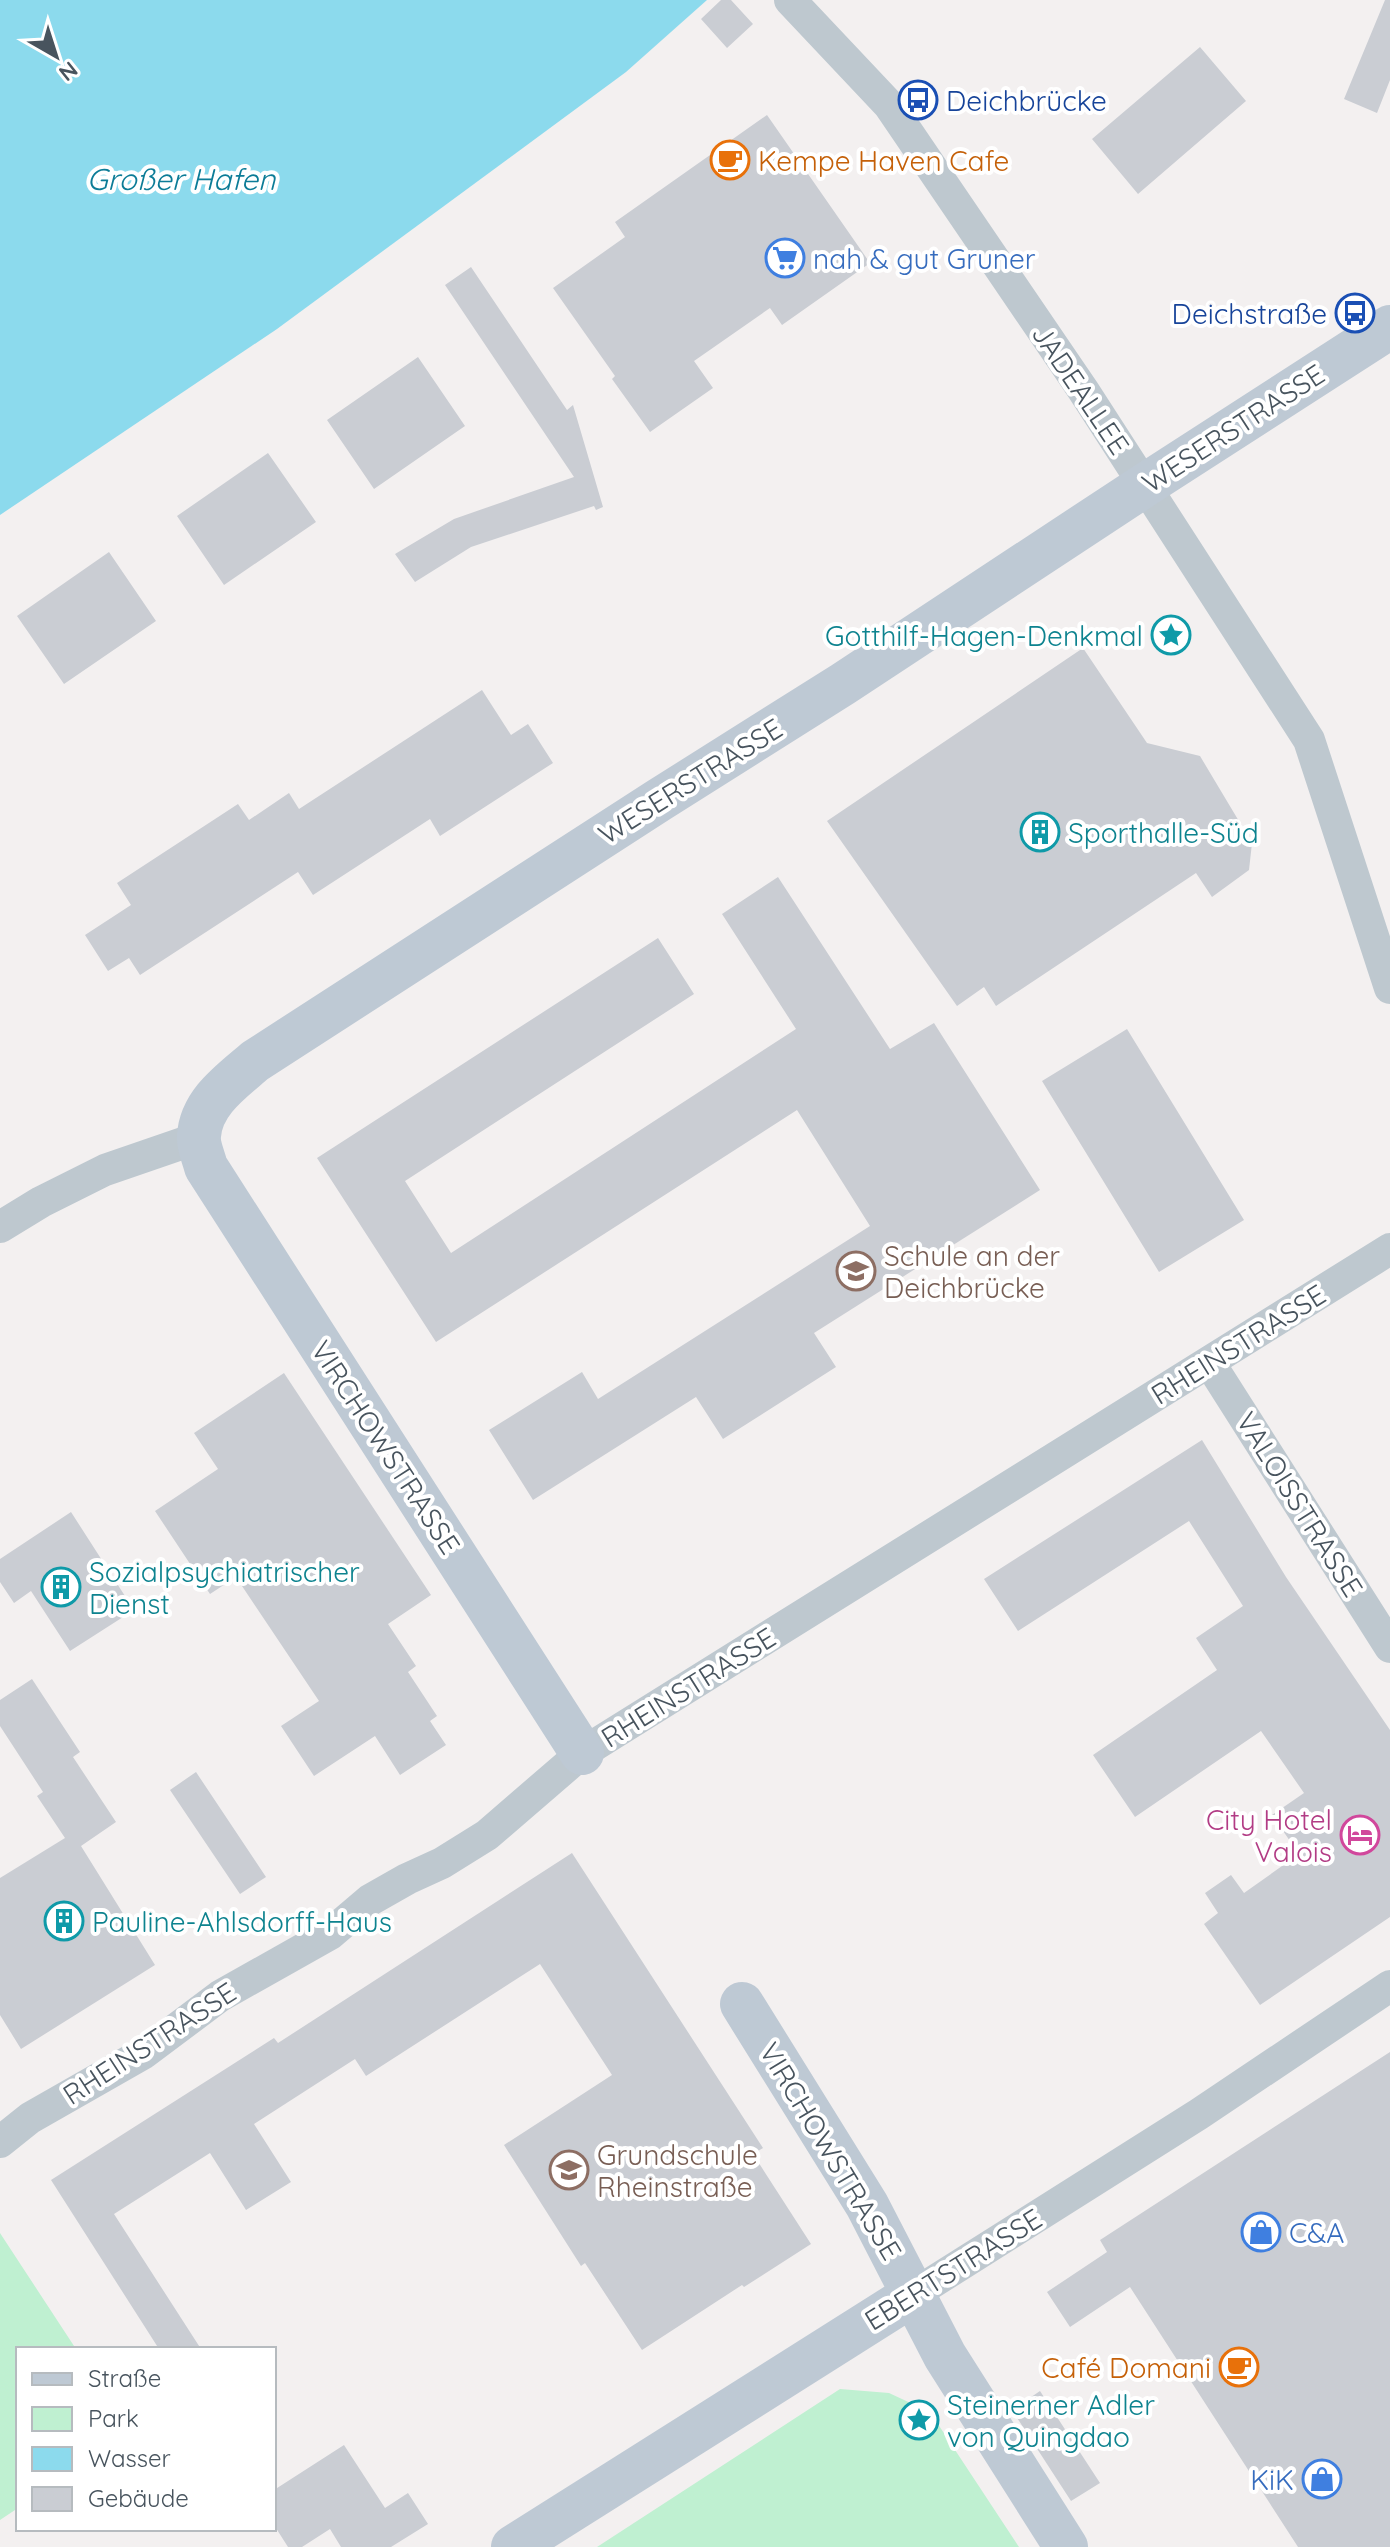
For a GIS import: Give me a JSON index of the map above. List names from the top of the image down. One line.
{"streets":{"street":["JADEALLEE","WESERSTRASSE","RHEINSTRASSE","VIRCHOWSTRASSE","VALOISSTRASSE","EBERTSTRASSE"]},"crossings":[["JADEALLEE","WESERSTRASSE"],["WESERSTRASSE","VIRCHOWSTRASSE"],["RHEINSTRASSE","VIRCHOWSTRASSE"],["RHEINSTRASSE","VALOISSTRASSE"],["VIRCHOWSTRASSE","EBERTSTRASSE"]],"water":["Großer Hafen"],"places":{"bus stop":["Deichbrücke","Deichstraße"],"cafe":["Kempe Haven Cafe","Café Domani"],"supermarket":["nah & gut Gruner"],"place":["Gotthilf-Hagen-Denkmal","Steinerner Adler von Quingdao"],"building":["Sporthalle-Süd","Sozialpsychiatrischer Dienst","Pauline-Ahlsdorff-Haus"],"school or university":["Schule an der Deichbrücke","Grundschule Rheinstraße"],"hotel":["City Hotel Valois"],"shop":["C&A","KiK"]},"legend":["Straße","Park","Wasser","Gebäude"],"north":"bottom right"}
